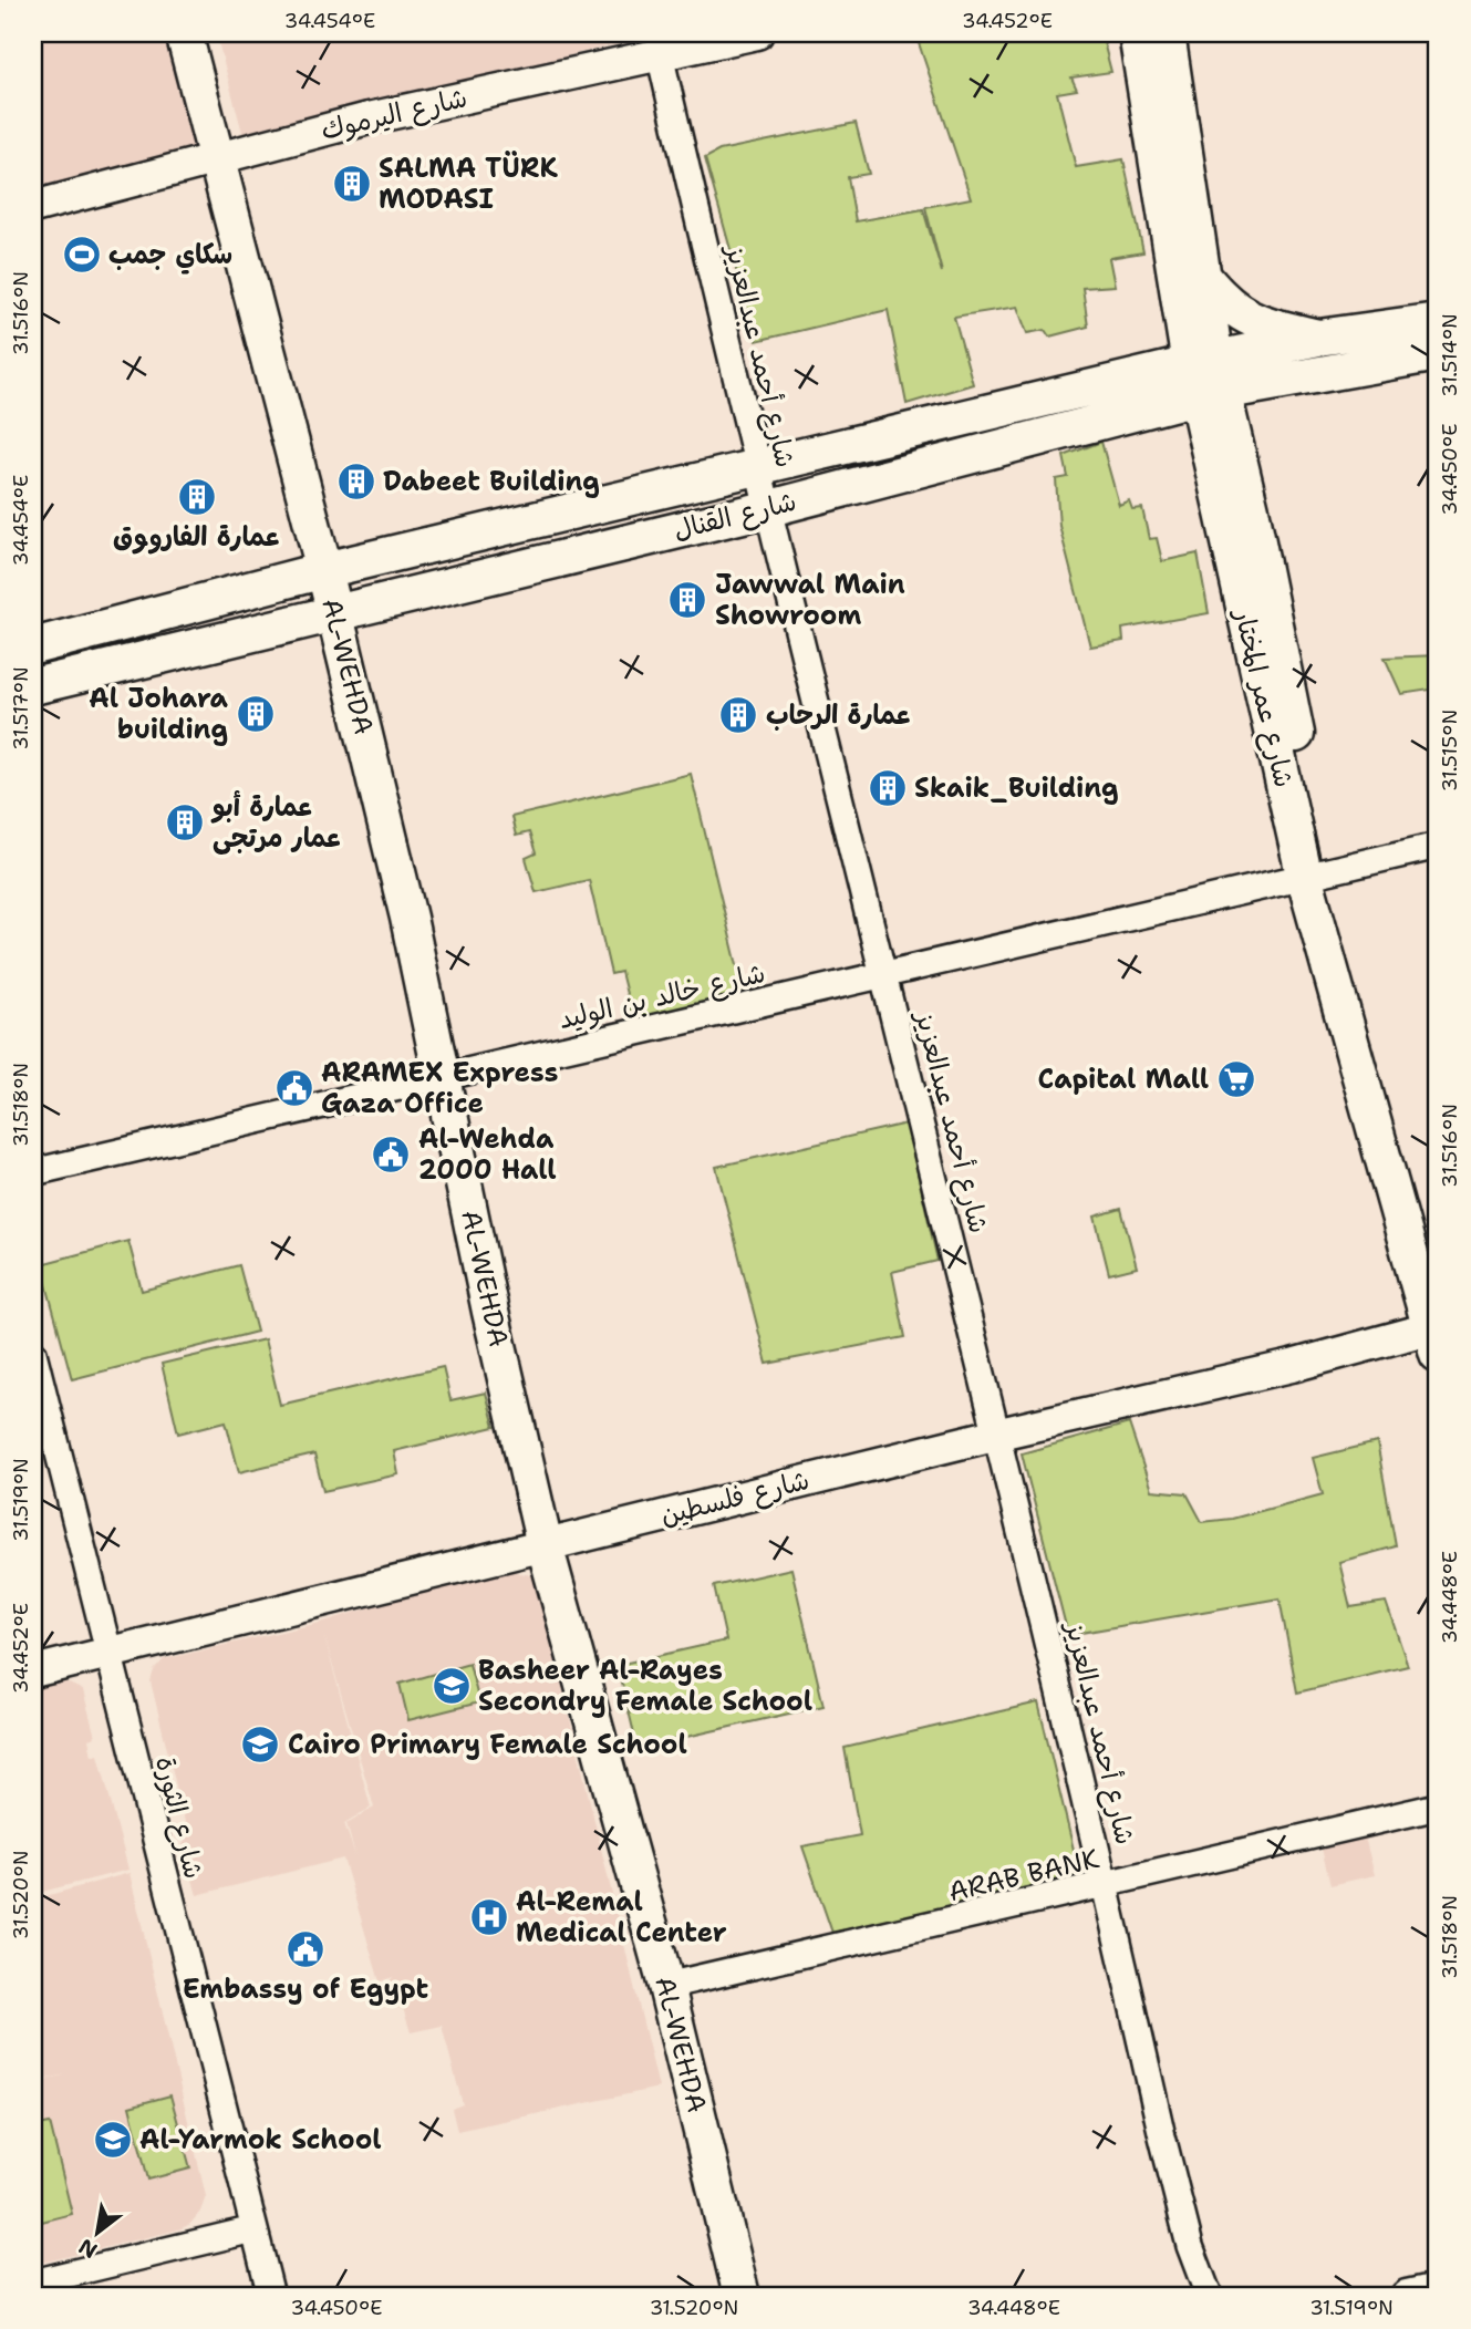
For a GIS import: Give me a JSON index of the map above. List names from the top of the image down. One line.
{"streets":{"main road":["شارع القنال","AL-WEHDA","شارع عمر المختار"],"street":["شارع اليرموك","شارع أحمد عبدالعزيز","شارع خالد بن الوليد","شارع فلسطين","شارع الثورة","ARAB BANK"]},"crossings":[["شارع اليرموك","شارع أحمد عبدالعزيز"],["شارع اليرموك","AL-WEHDA"],["شارع أحمد عبدالعزيز","شارع القنال"],["شارع أحمد عبدالعزيز","شارع خالد بن الوليد"],["شارع أحمد عبدالعزيز","شارع فلسطين"],["شارع أحمد عبدالعزيز","ARAB BANK"],["شارع القنال","AL-WEHDA"],["شارع القنال","شارع عمر المختار"],["AL-WEHDA","شارع خالد بن الوليد"],["AL-WEHDA","شارع فلسطين"],["AL-WEHDA","ARAB BANK"],["شارع عمر المختار","شارع خالد بن الوليد"],["شارع عمر المختار","شارع فلسطين"],["شارع فلسطين","شارع الثورة"]],"places":{"building":["SALMA TÜRK MODASI","Dabeet Building","عمارة الفارووق","Jawwal Main Showroom","Al Johara building","عمارة الرحاب","Skaik_Building","عمارة أبو عمار مرتجى"],"sports":["سكاي جمب"],"supermarket":["Capital Mall"],"public building":["ARAMEX Express Gaza Office","Al-Wehda 2000 Hall","Embassy of Egypt"],"school or university":["Basheer Al-Rayes Secondry Female School","Cairo Primary Female School","Al-Yarmok School"],"hospital":["Al-Remal Medical Center"]},"north":"bottom left","coordinates":["34.454°E","34.452°E","31.516°N","31.514°N","34.450°E","31.517°N","31.515°N","31.518°N","31.519°N","34.448°E","31.520°N"]}
